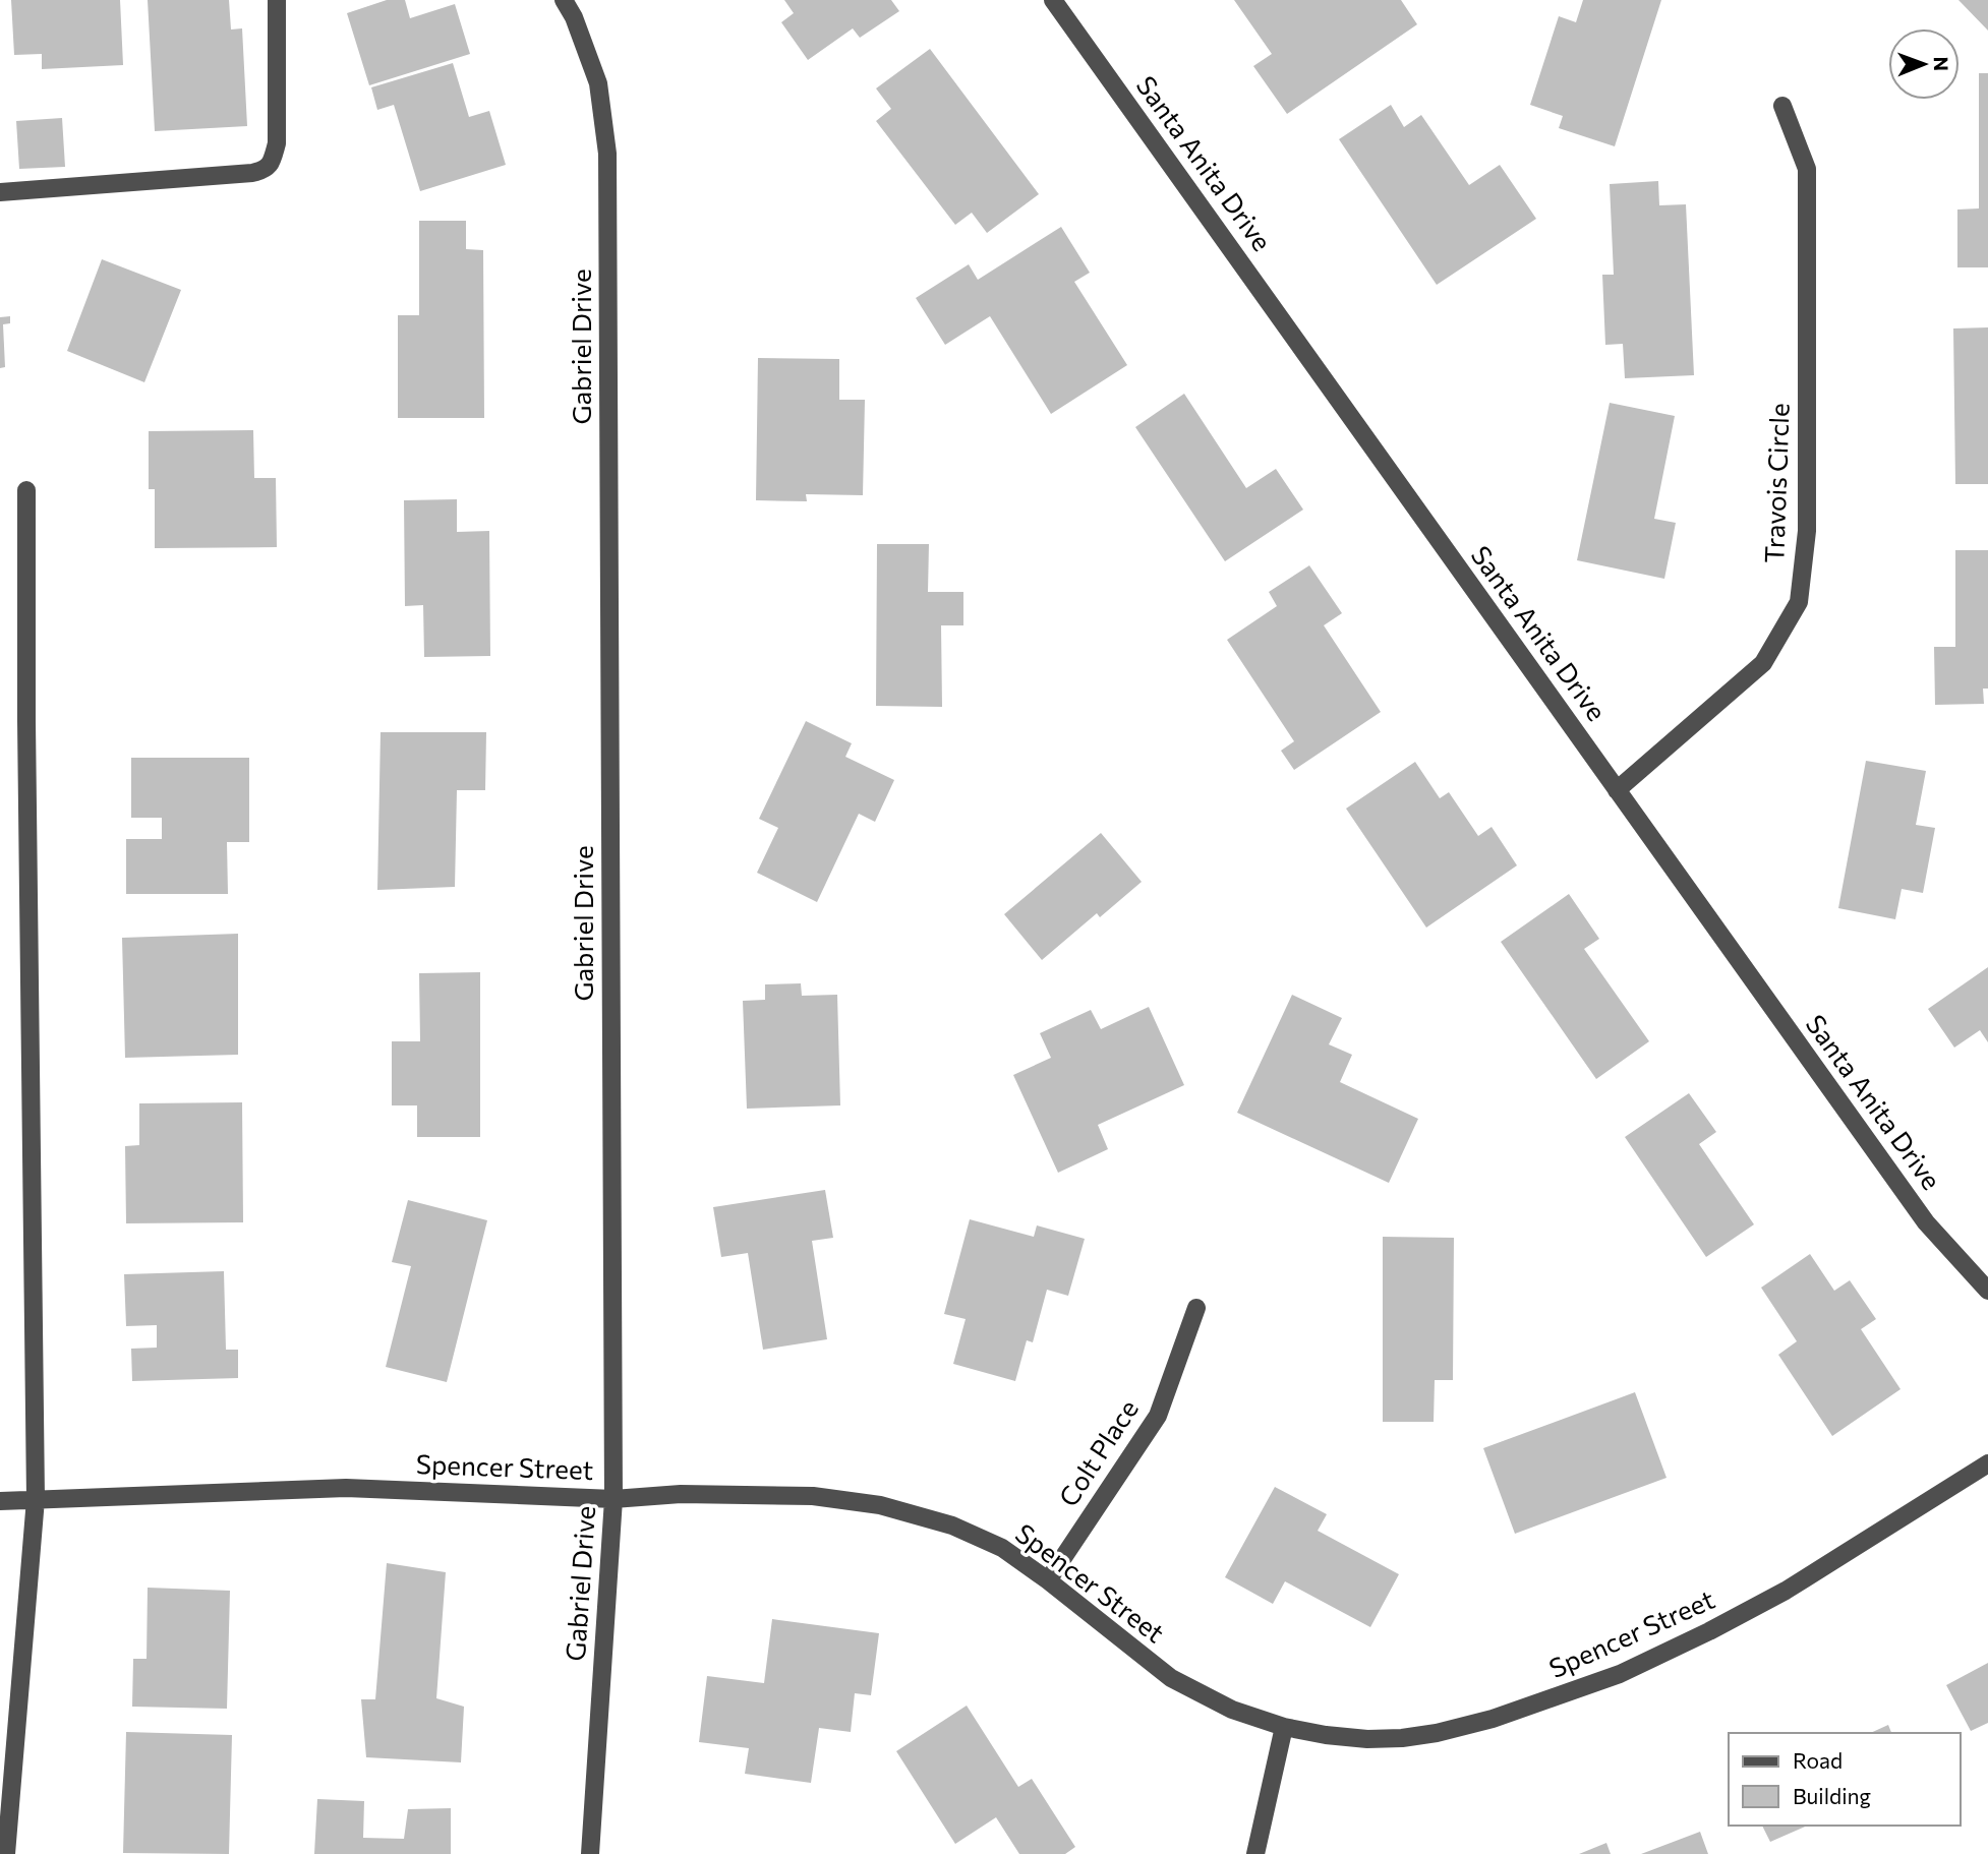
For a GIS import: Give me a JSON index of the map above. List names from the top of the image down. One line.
{"streets":{"street":["Santa Anita Drive","Gabriel Drive","Travois Circle","Colt Place","Spencer Street"]},"crossings":[["Santa Anita Drive","Travois Circle"],["Gabriel Drive","Spencer Street"],["Colt Place","Spencer Street"]],"legend":["Road","Building"],"north":"right"}
